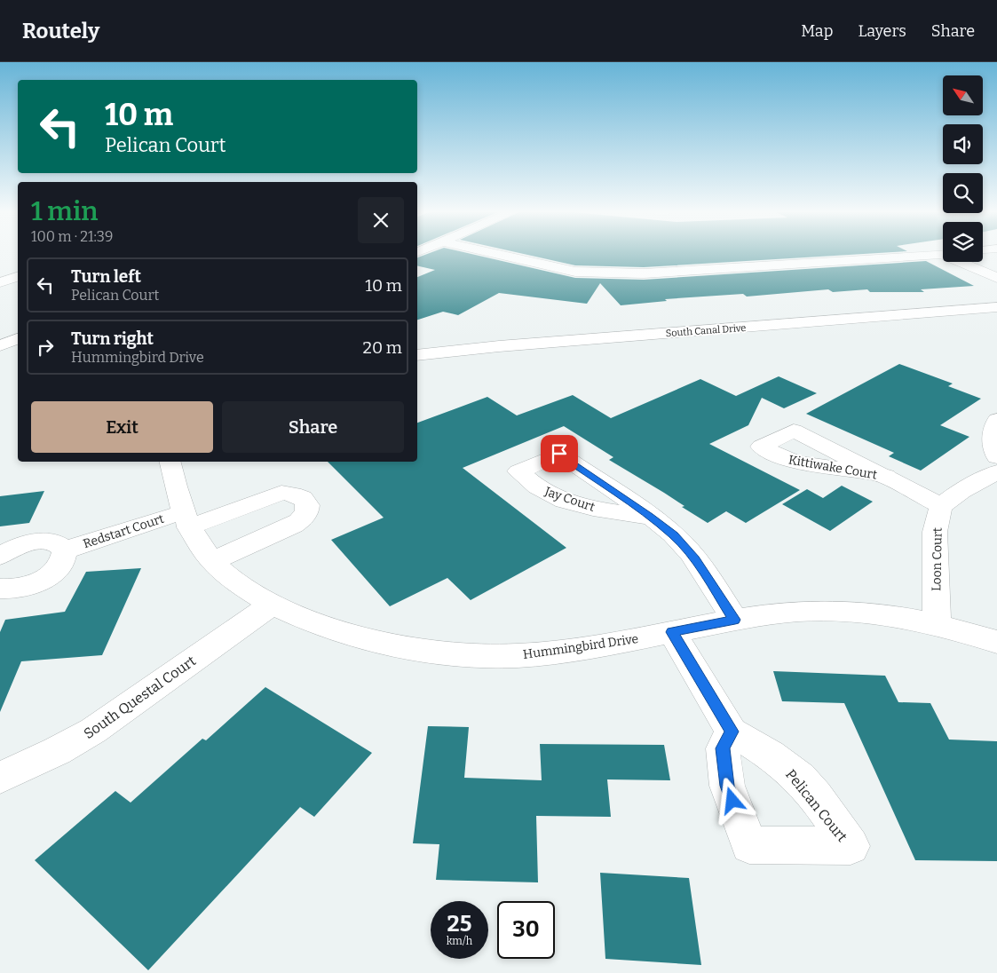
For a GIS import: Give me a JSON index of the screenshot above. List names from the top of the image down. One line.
{"streets":{"street":["South Canal Drive","Kittiwake Court","Redstart Court","Loon Court","Hummingbird Drive","South Questal Court"]},"crossings":[["Kittiwake Court","Loon Court"],["Redstart Court","Hummingbird Drive"],["Loon Court","Hummingbird Drive"],["Hummingbird Drive","South Questal Court"]],"north":"top left","page":{"header":"Routely","nav":["Map","Layers","Share"],"turn":["10 m","Pelican Court"],"heading":["1 min","100 m · 21:39"],"list":[{"name":"Turn left","note":"Pelican Court","value":"10 m"},{"name":"Turn right","note":"Hummingbird Drive","value":"20 m"}],"buttons":["Exit","Share"],"speed":"25 km/h","limit":"30"}}
